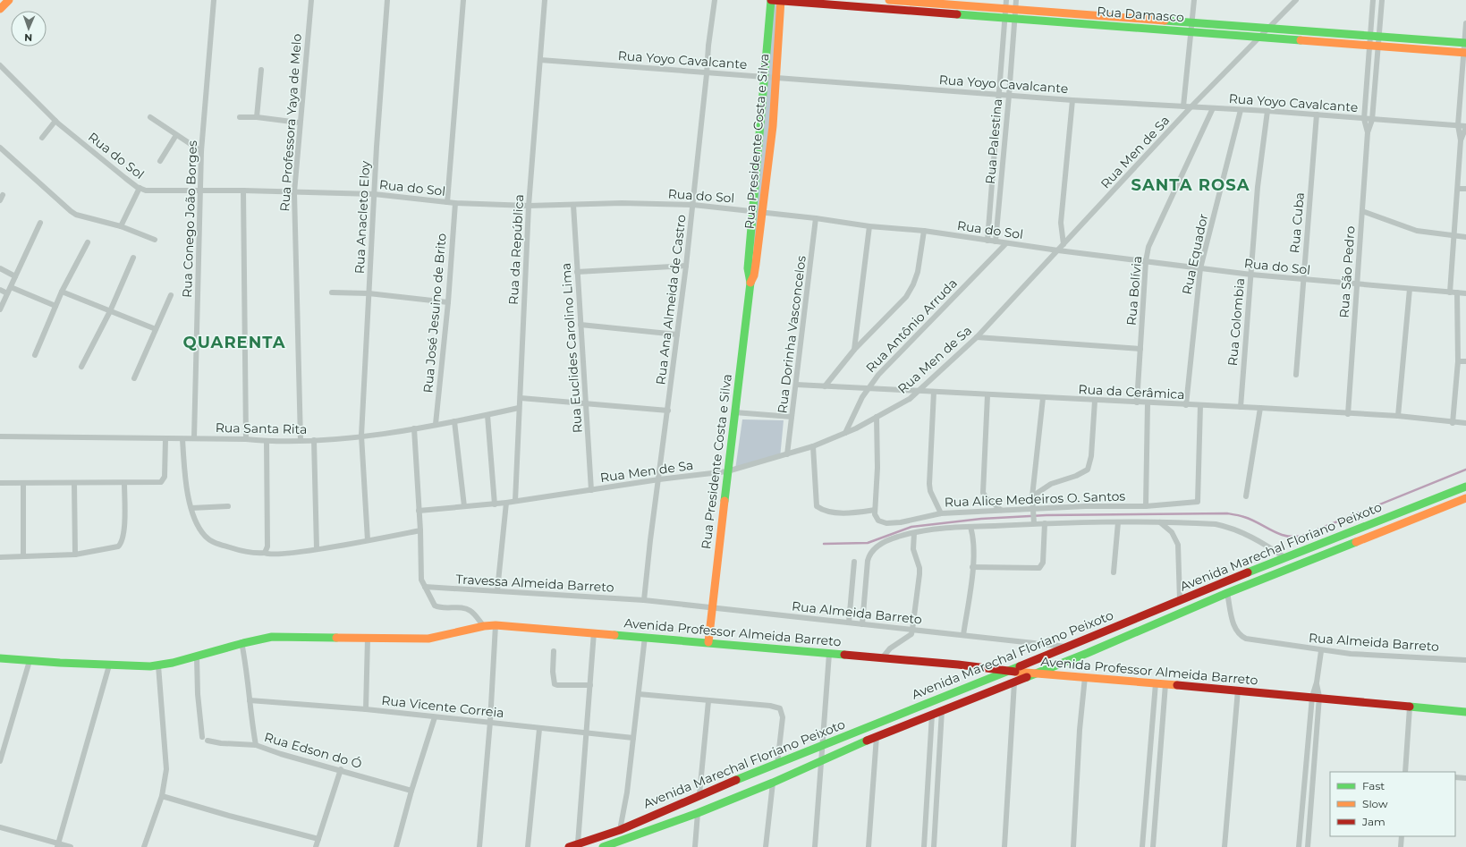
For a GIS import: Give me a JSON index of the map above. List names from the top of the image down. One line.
{"streets":{"main road":["Rua Damasco","Rua Presidente Costa e Silva","Avenida Marechal Floriano Peixoto","Avenida Professor Almeida Barreto"],"street":["Rua Yoyo Cavalcante","Rua Professora Yaya de Melo","Rua Palestina","Rua Men de Sa","Rua do Sol","Rua Anacleto Eloy","Rua Conego João Borges","Rua Cuba","Rua da República","Rua Equador","Rua São Pedro","Rua Bolívia","Rua Ana Almeida de Castro","Rua José Jesuino de Brito","Rua Colombia","Rua Antônio Arruda","Rua Dorinha Vasconcelos","Rua Euclides Carolino Lima","Rua da Cerâmica","Rua Santa Rita","Rua Alice Medeiros O. Santos","Travessa Almeida Barreto","Rua Almeida Barreto","Rua Vicente Correia","Rua Edson do Ó"]},"crossings":[["Rua Damasco","Rua Presidente Costa e Silva"],["Rua Damasco","Rua Palestina"],["Rua Damasco","Rua Men de Sa"],["Rua Damasco","Rua São Pedro"],["Rua Yoyo Cavalcante","Rua Presidente Costa e Silva"],["Rua Yoyo Cavalcante","Rua Palestina"],["Rua Yoyo Cavalcante","Rua Men de Sa"],["Rua Yoyo Cavalcante","Rua Cuba"],["Rua Yoyo Cavalcante","Rua da República"],["Rua Yoyo Cavalcante","Rua Equador"],["Rua Yoyo Cavalcante","Rua São Pedro"],["Rua Yoyo Cavalcante","Rua Bolívia"],["Rua Yoyo Cavalcante","Rua Ana Almeida de Castro"],["Rua Yoyo Cavalcante","Rua Colombia"],["Rua Professora Yaya de Melo","Rua do Sol"],["Rua Professora Yaya de Melo","Rua Santa Rita"],["Rua Presidente Costa e Silva","Rua Men de Sa"],["Rua Presidente Costa e Silva","Rua do Sol"],["Rua Presidente Costa e Silva","Rua Almeida Barreto"],["Rua Presidente Costa e Silva","Avenida Professor Almeida Barreto"],["Rua Palestina","Rua do Sol"],["Rua Men de Sa","Rua do Sol"],["Rua Men de Sa","Rua da República"],["Rua Men de Sa","Rua Ana Almeida de Castro"],["Rua Men de Sa","Rua Antônio Arruda"],["Rua Men de Sa","Rua Dorinha Vasconcelos"],["Rua Men de Sa","Rua Euclides Carolino Lima"],["Rua Men de Sa","Rua da Cerâmica"],["Rua do Sol","Rua Anacleto Eloy"],["Rua do Sol","Rua Conego João Borges"],["Rua do Sol","Rua Cuba"],["Rua do Sol","Rua da República"],["Rua do Sol","Rua Equador"],["Rua do Sol","Rua São Pedro"],["Rua do Sol","Rua Bolívia"],["Rua do Sol","Rua Ana Almeida de Castro"],["Rua do Sol","Rua José Jesuino de Brito"],["Rua do Sol","Rua Colombia"],["Rua do Sol","Rua Antônio Arruda"],["Rua do Sol","Rua Dorinha Vasconcelos"],["Rua do Sol","Rua Euclides Carolino Lima"],["Rua Anacleto Eloy","Rua Santa Rita"],["Rua Conego João Borges","Rua Santa Rita"],["Rua da República","Rua Santa Rita"],["Rua Equador","Rua da Cerâmica"],["Rua São Pedro","Rua da Cerâmica"],["Rua Bolívia","Rua da Cerâmica"],["Rua Ana Almeida de Castro","Travessa Almeida Barreto"],["Rua Ana Almeida de Castro","Rua Almeida Barreto"],["Rua José Jesuino de Brito","Rua Santa Rita"],["Rua Colombia","Rua da Cerâmica"],["Rua Antônio Arruda","Rua da Cerâmica"],["Rua Dorinha Vasconcelos","Rua da Cerâmica"],["Rua da Cerâmica","Rua Alice Medeiros O. Santos"],["Rua Alice Medeiros O. Santos","Avenida Marechal Floriano Peixoto"],["Rua Alice Medeiros O. Santos","Rua Almeida Barreto"],["Avenida Marechal Floriano Peixoto","Rua Almeida Barreto"],["Avenida Marechal Floriano Peixoto","Avenida Professor Almeida Barreto"],["Travessa Almeida Barreto","Rua Almeida Barreto"]],"districts":["SANTA ROSA","QUARENTA"],"legend":["Fast","Slow","Jam"],"north":"bottom"}
